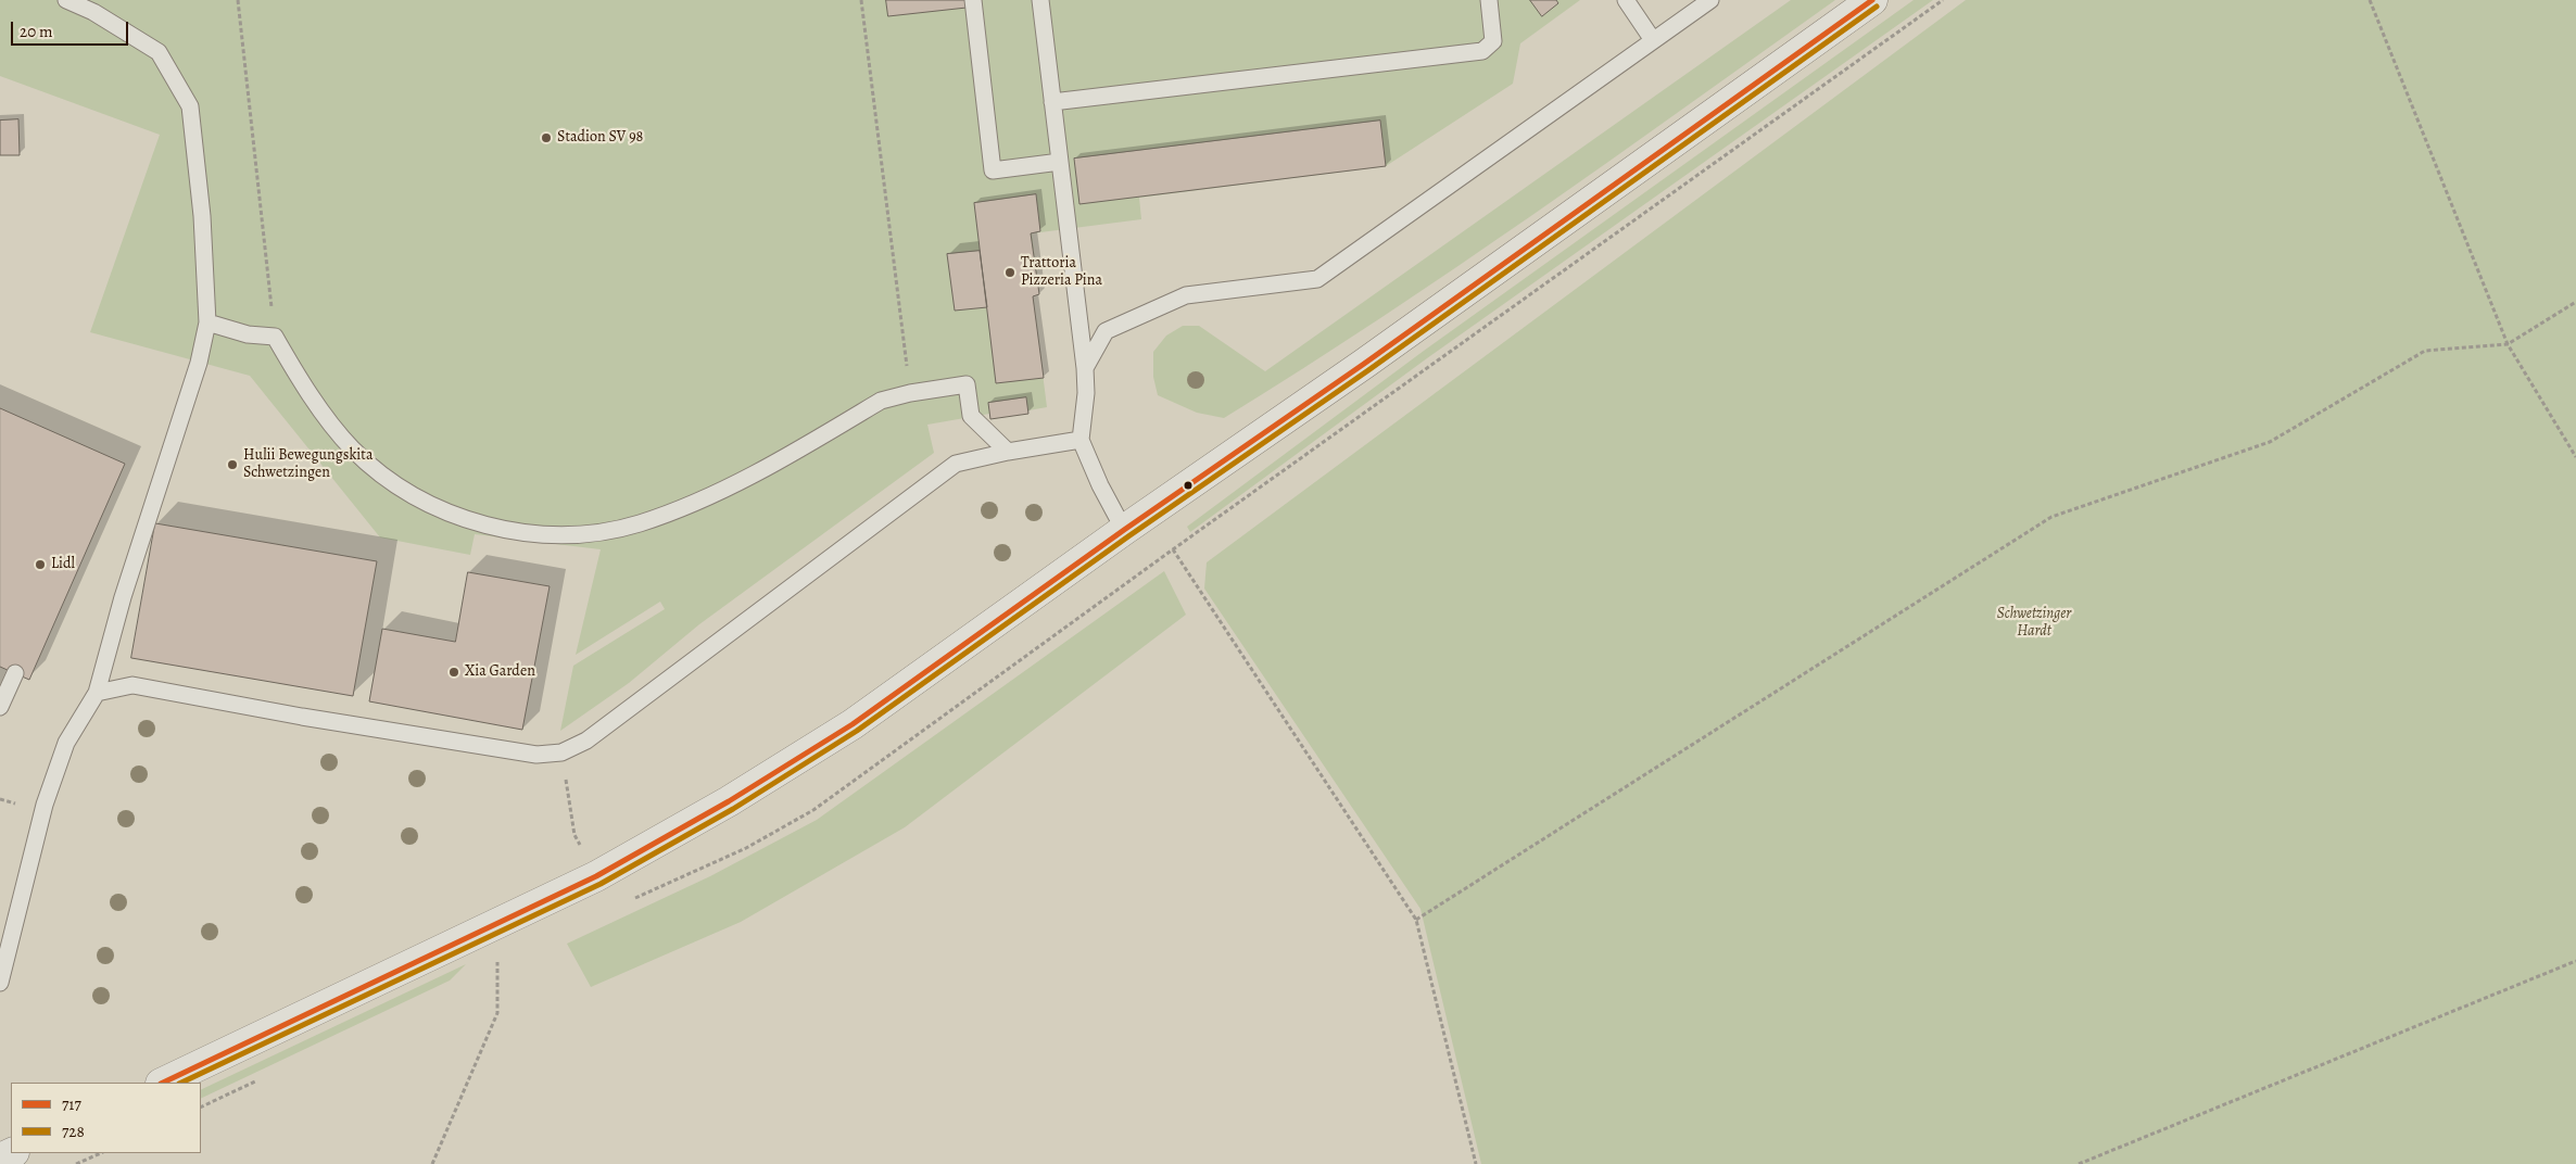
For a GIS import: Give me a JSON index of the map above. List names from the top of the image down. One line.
{"parks":["Schwetzinger Hardt"],"places":["Stadion SV 98","Trattoria Pizzeria Pina","Hulii Bewegungskita Schwetzingen","Lidl","Xia Garden"],"lines":["transit line 717","transit line 728"],"legend":["717","728"],"scale_bar":"20 m"}
